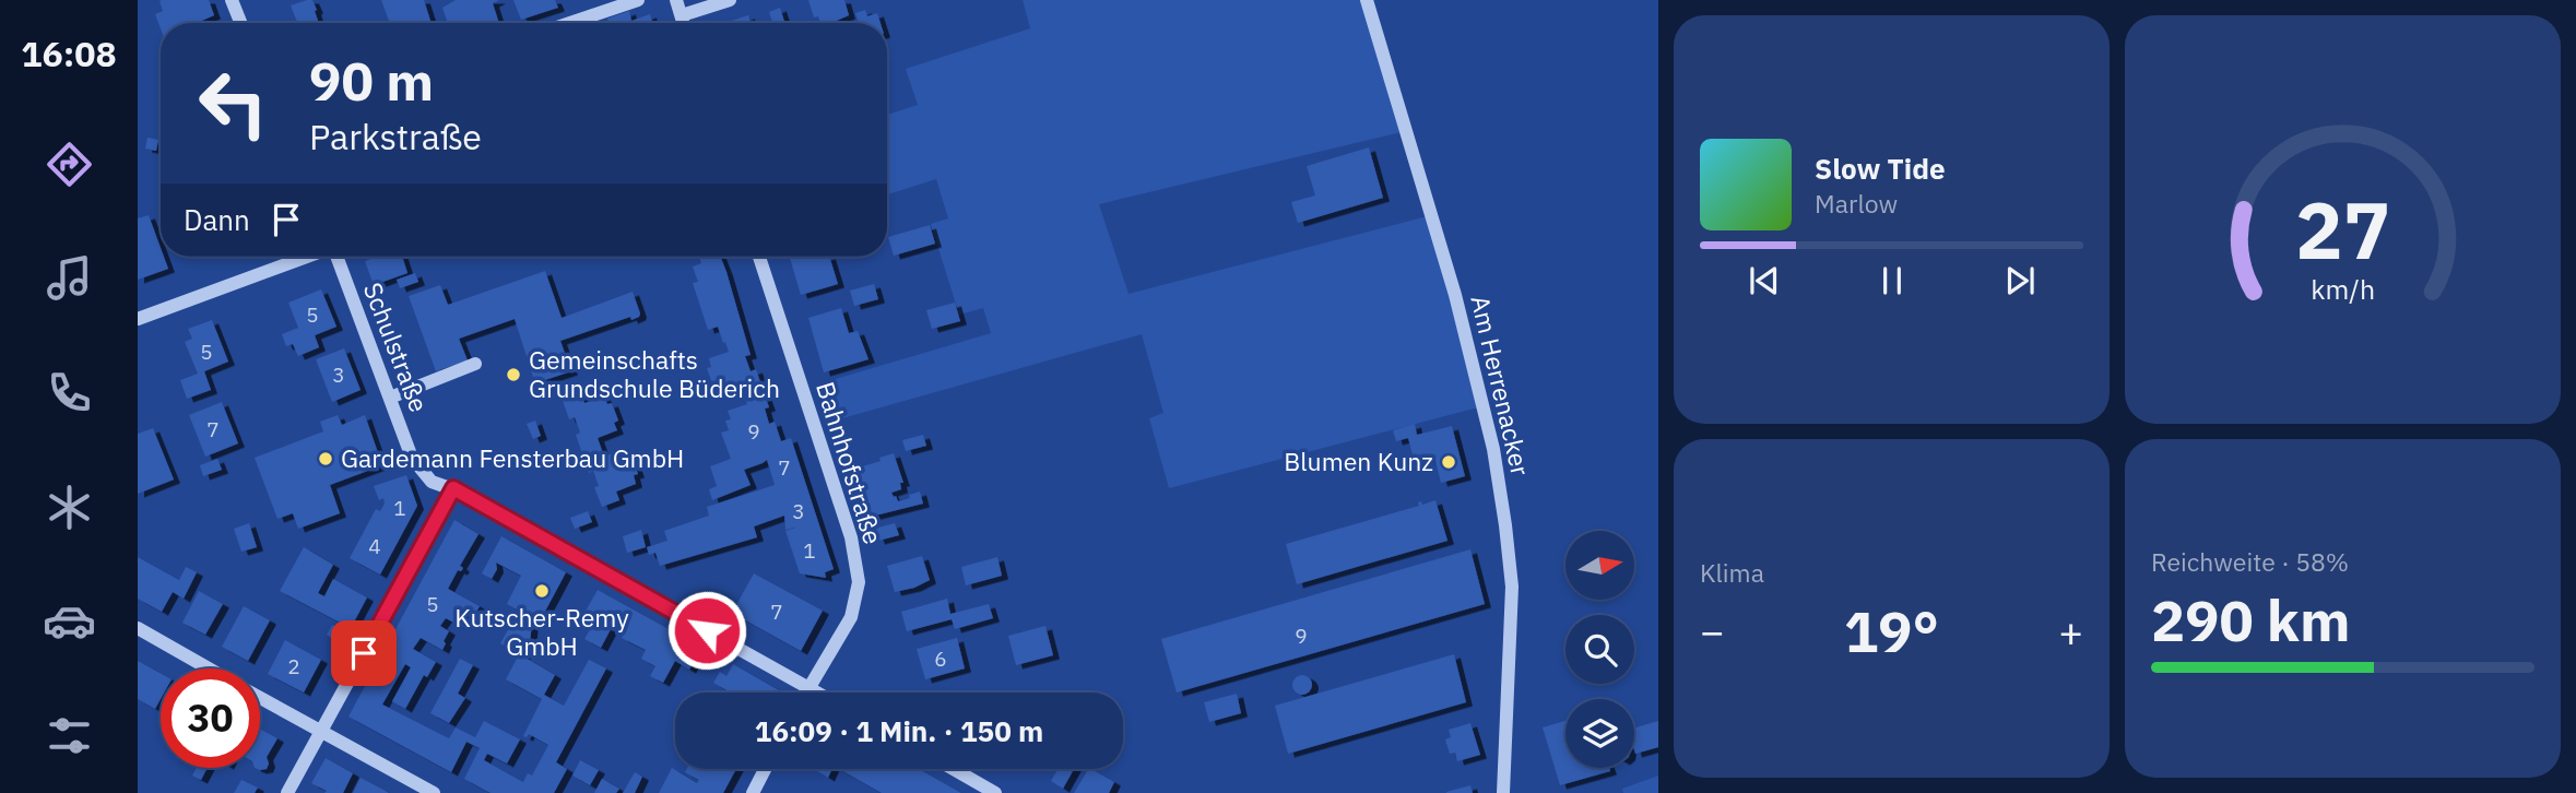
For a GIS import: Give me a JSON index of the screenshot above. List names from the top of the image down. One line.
{"streets":{"street":["Schulstraße","Am Herrenacker","Bahnhofstraße"]},"crossings":[["Schulstraße","Bahnhofstraße"]],"places":["Gemeinschafts Grundschule Büderich","Gardemann Fensterbau GmbH","Blumen Kunz","Kutscher-Remy GmbH"],"house_numbers":["5","5","3","7","9","7","1","3","4","1","5","7","9","6","2"],"north":"right","page":{"tabs":"16:08","turn":["90 m","Parkstraße"],"song":["Slow Tide","Marlow"],"then":"Dann","tile":["Klima",["Reichweite · 58%","290 km"]],"heat":["−","19°","+"],"limit":"30","trip":"16:09 · 1 Min. · 150 m","gauge":["27","km/h"]}}
